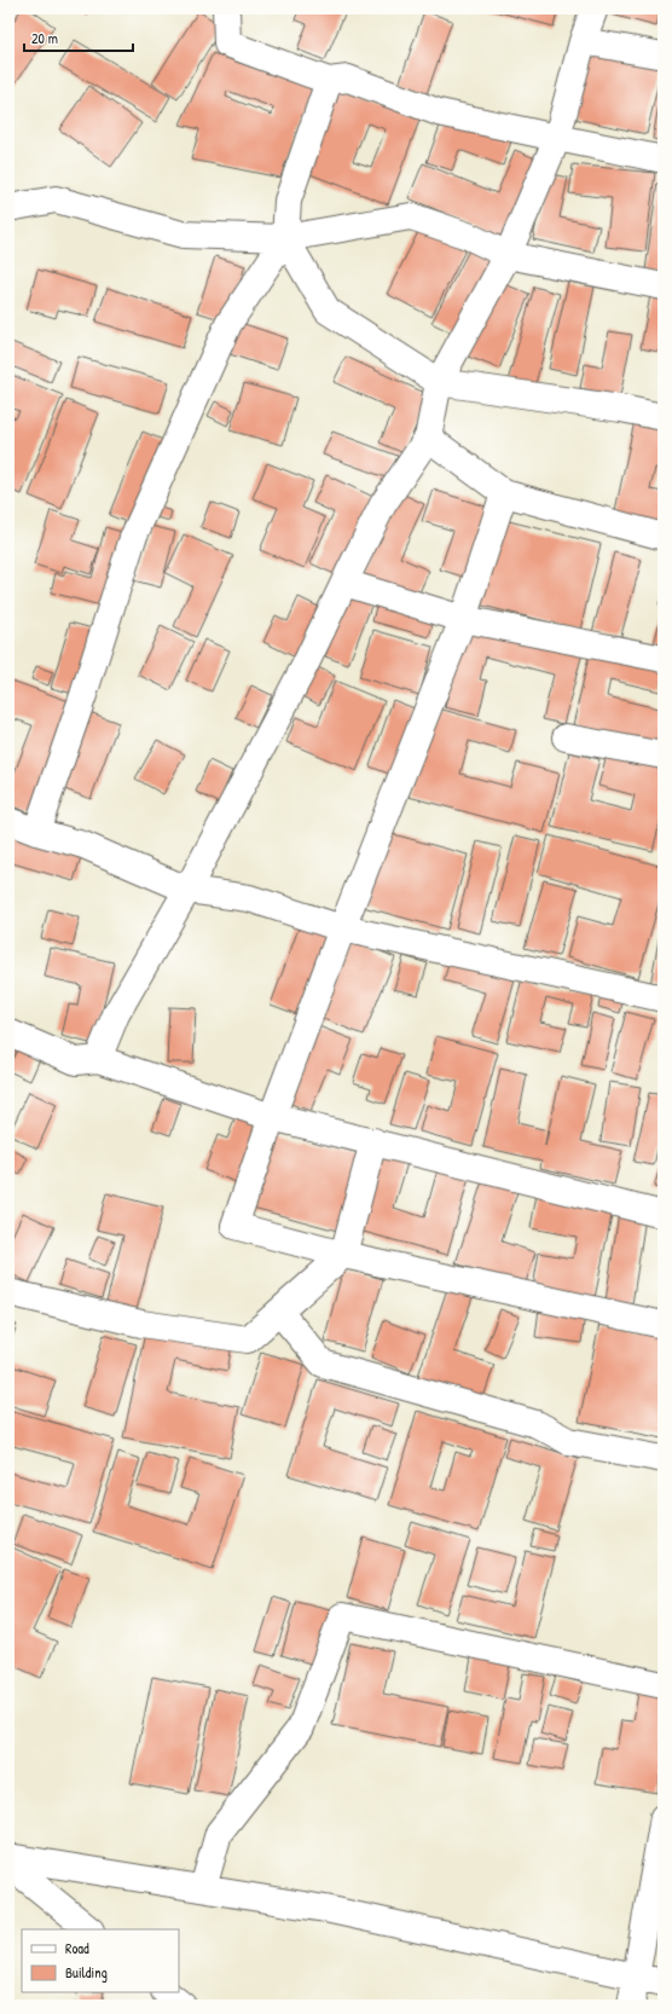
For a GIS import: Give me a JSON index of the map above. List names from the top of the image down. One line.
{"legend":["Road","Building"],"scale_bar":"20 m"}
